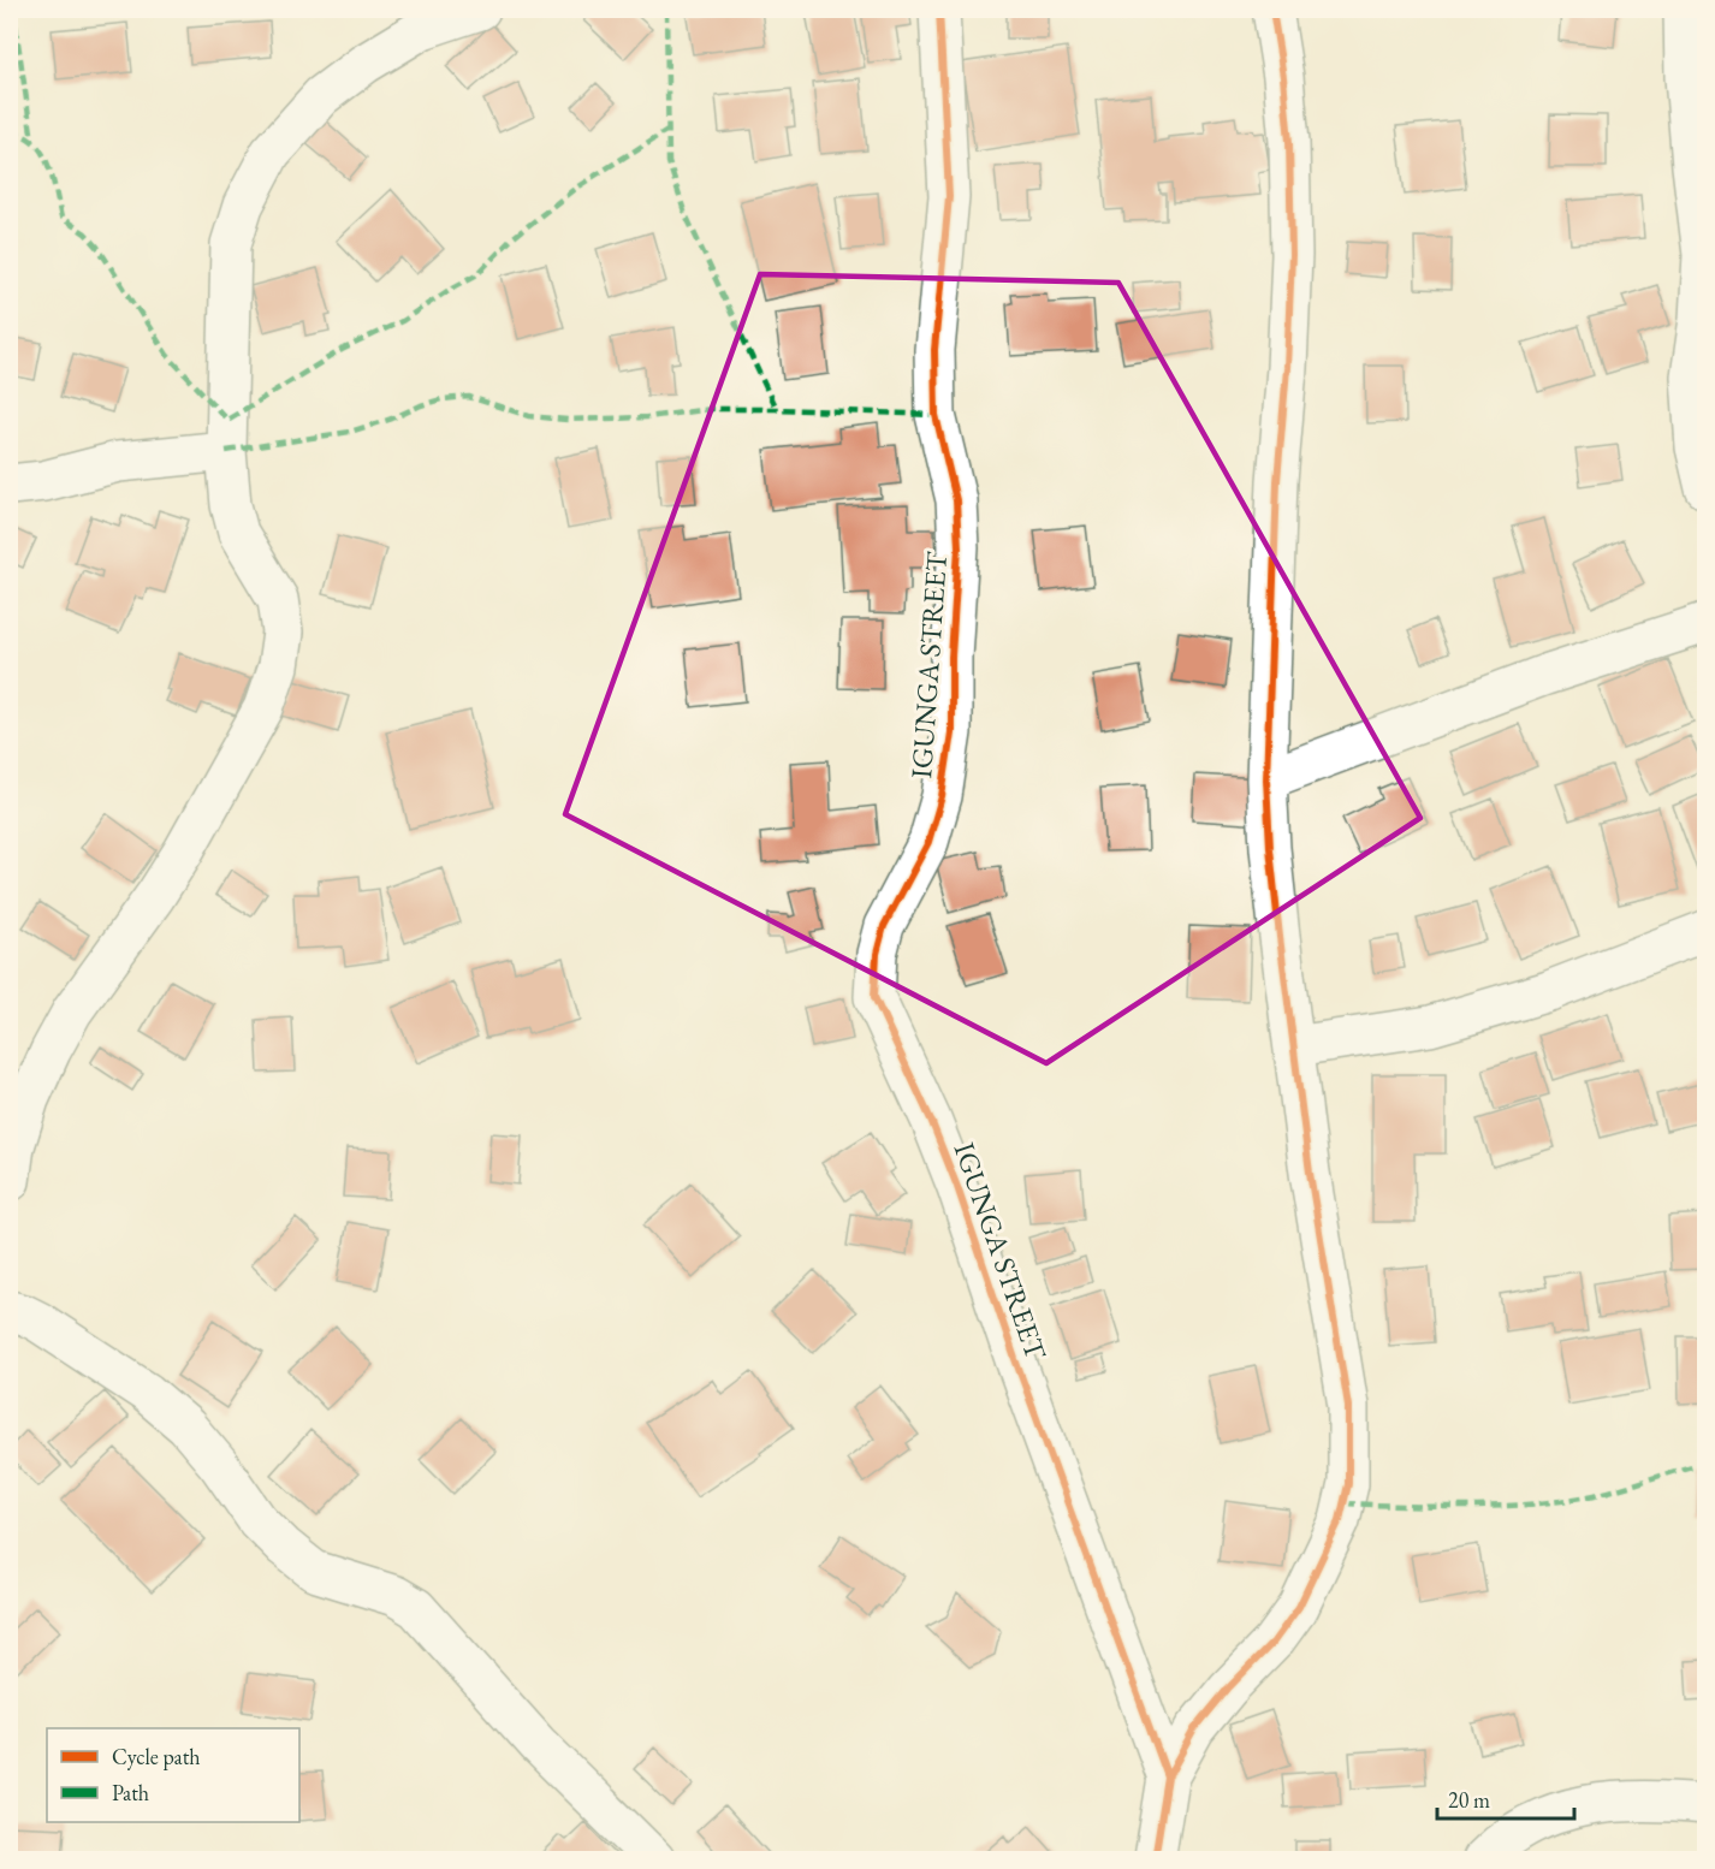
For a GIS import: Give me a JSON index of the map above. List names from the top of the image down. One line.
{"streets":{"street":["IGUNGA STREET"]},"legend":["Cycle path","Path"],"scale_bar":"20 m"}
